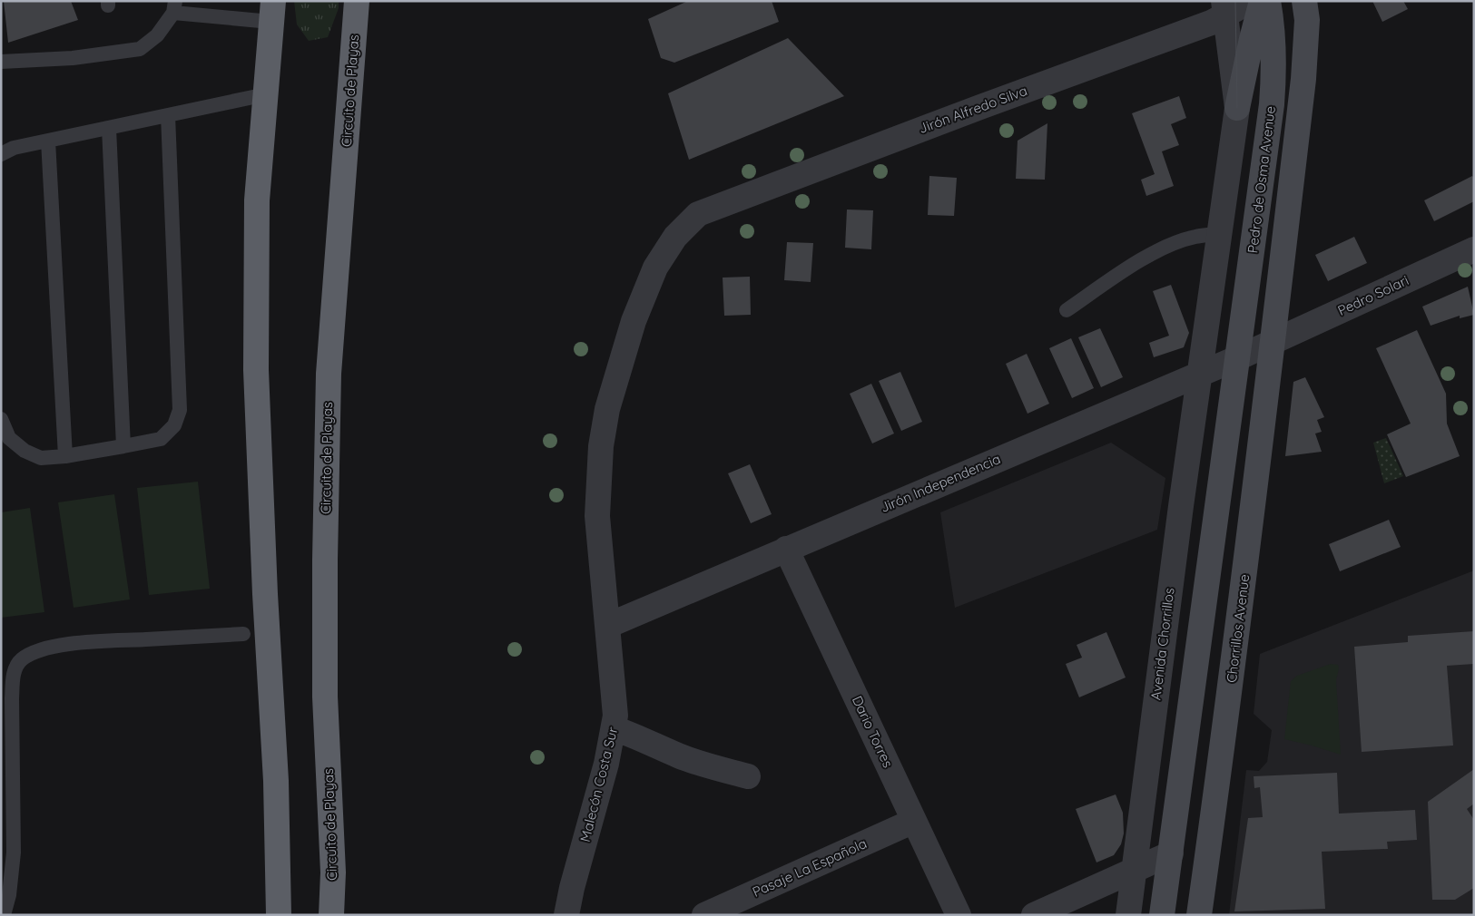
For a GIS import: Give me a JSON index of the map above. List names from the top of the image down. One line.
{"streets":{"highway":["Circuito de Playas"],"main road":["Pedro de Osma Avenue","Chorrillos Avenue"],"street":["Jirón Alfredo Silva","Pedro Solari","Jirón Independencia","Avenida Chorrillos","Dario Torres","Malecón Costa Sur","Pasaje La Española"]},"crossings":[["Jirón Alfredo Silva","Malecón Costa Sur"],["Pedro de Osma Avenue","Jirón Independencia"],["Pedro Solari","Jirón Independencia"],["Pedro Solari","Chorrillos Avenue"],["Jirón Independencia","Chorrillos Avenue"],["Jirón Independencia","Avenida Chorrillos"],["Jirón Independencia","Dario Torres"],["Jirón Independencia","Malecón Costa Sur"],["Dario Torres","Pasaje La Española"]]}
